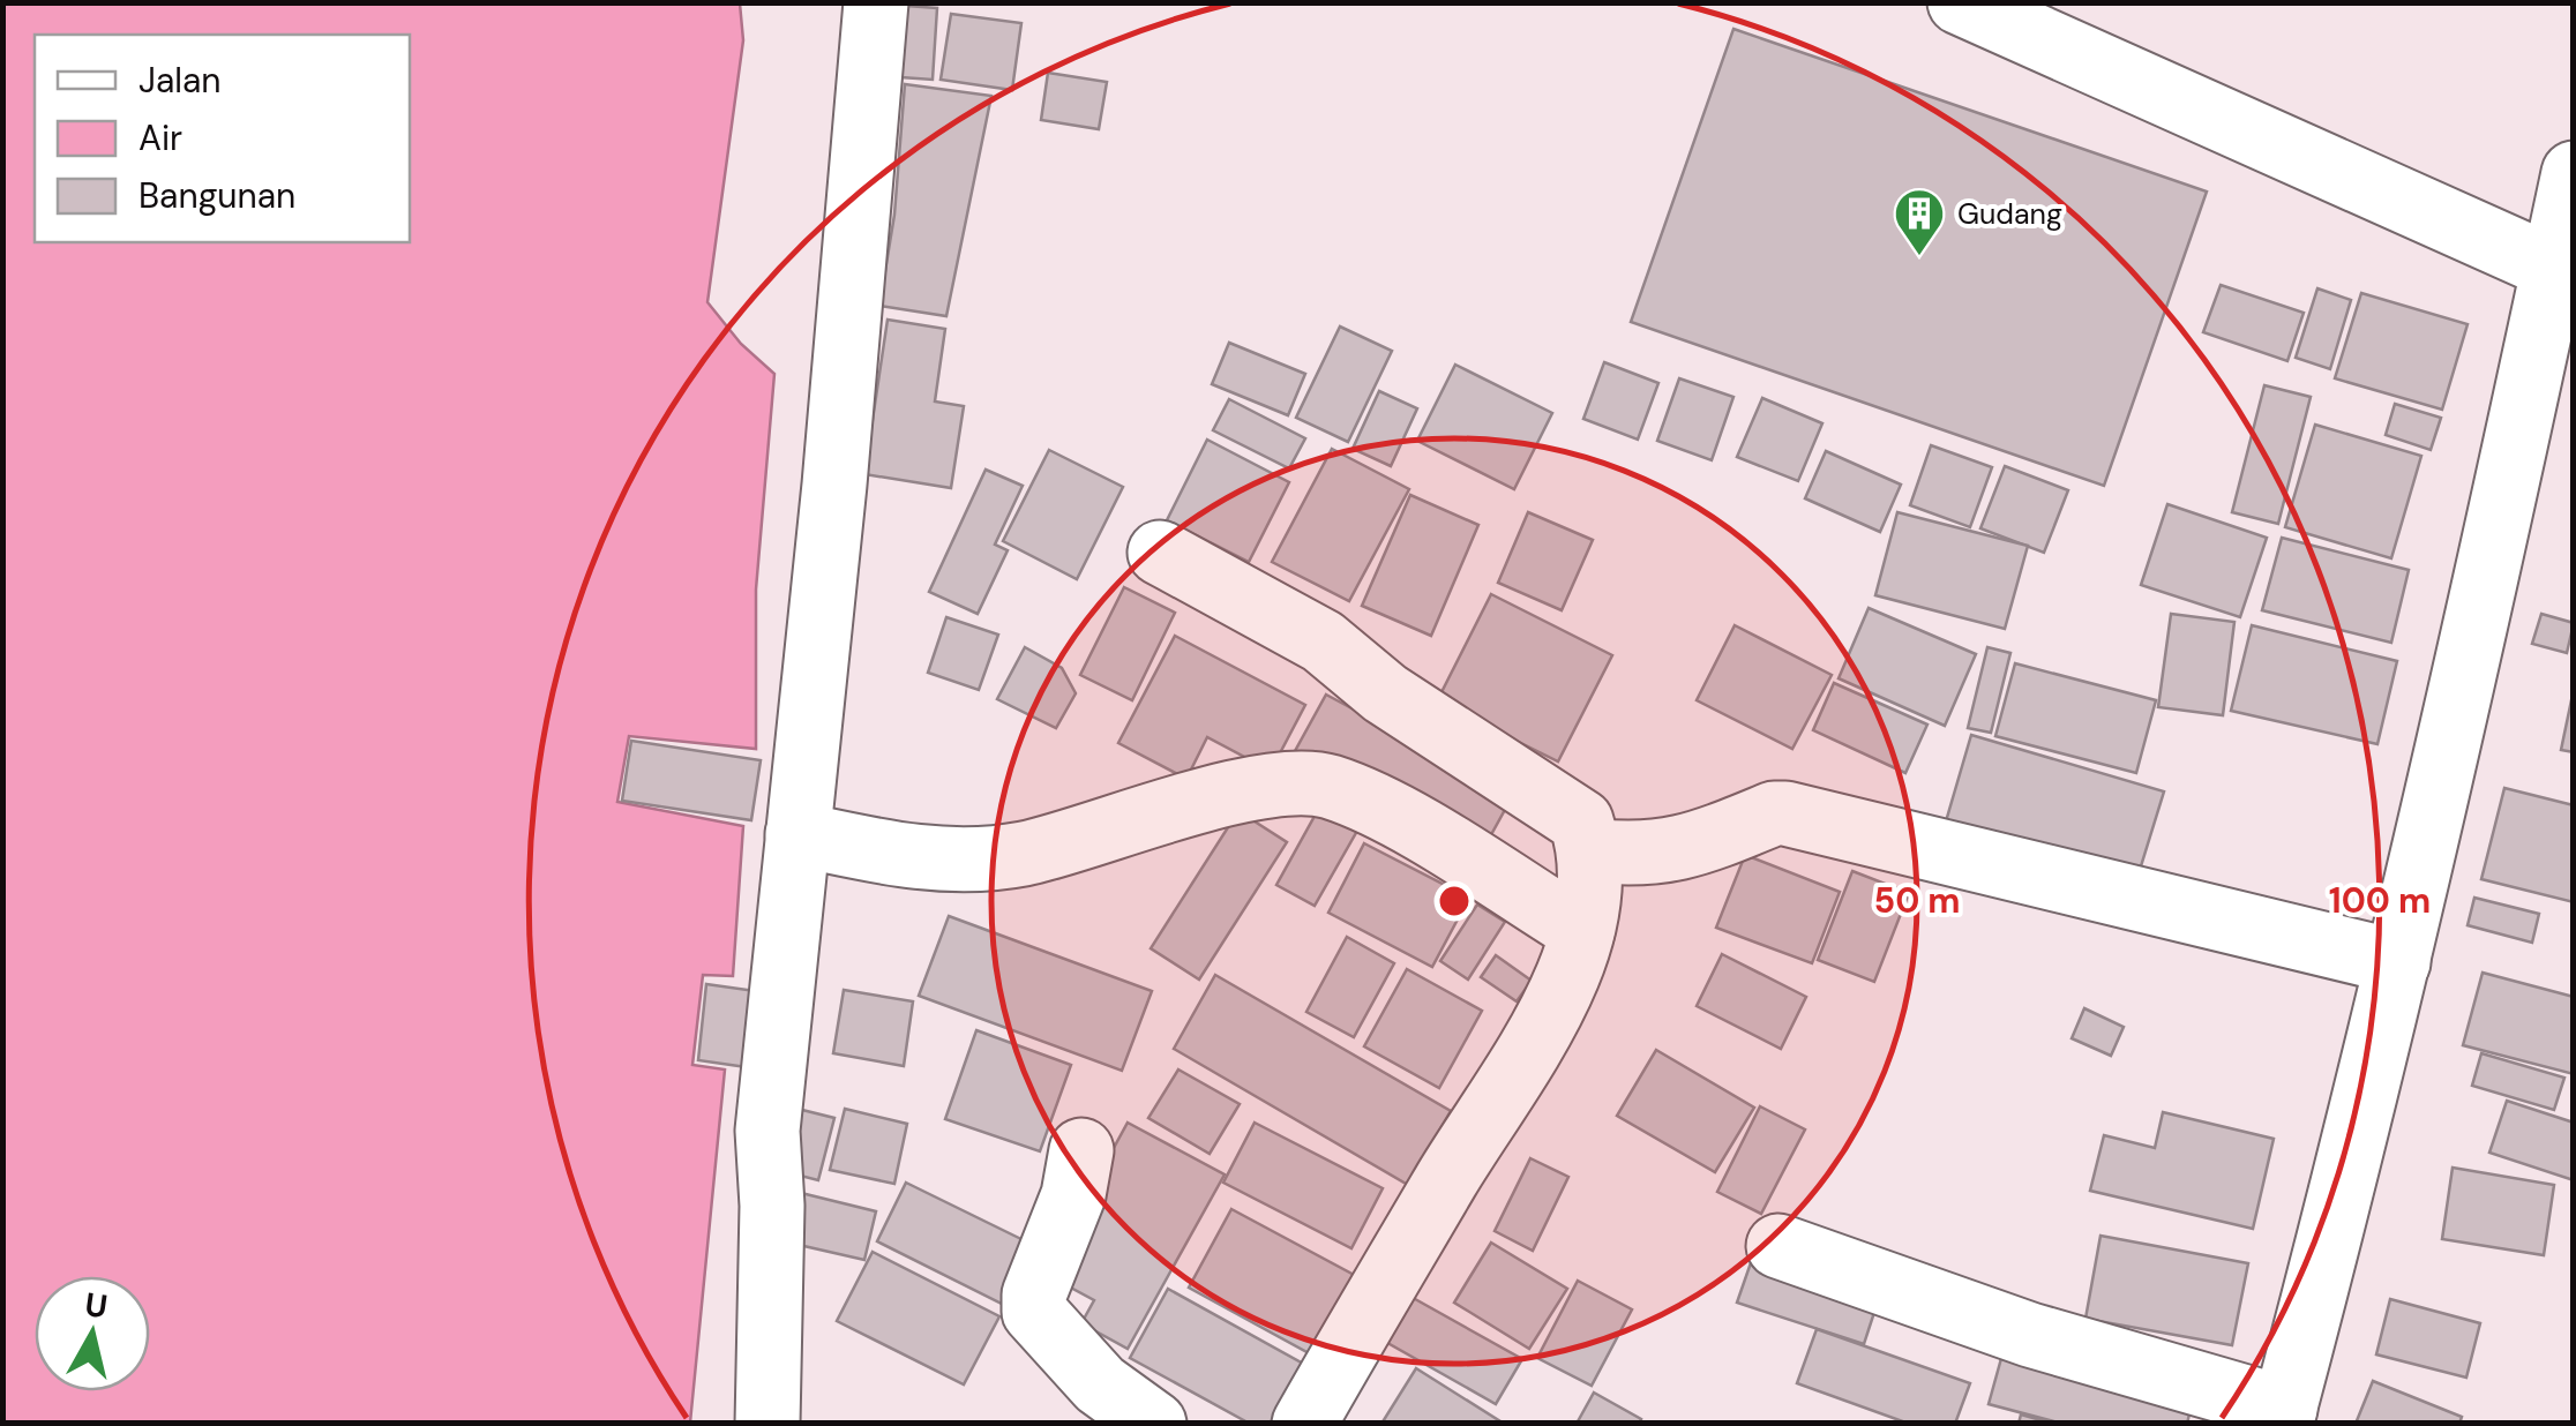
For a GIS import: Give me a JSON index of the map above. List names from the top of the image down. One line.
{"places":{"building":["Gudang"]},"legend":["Jalan","Air","Bangunan"],"north":"top","rings":["50 m","100 m"]}
